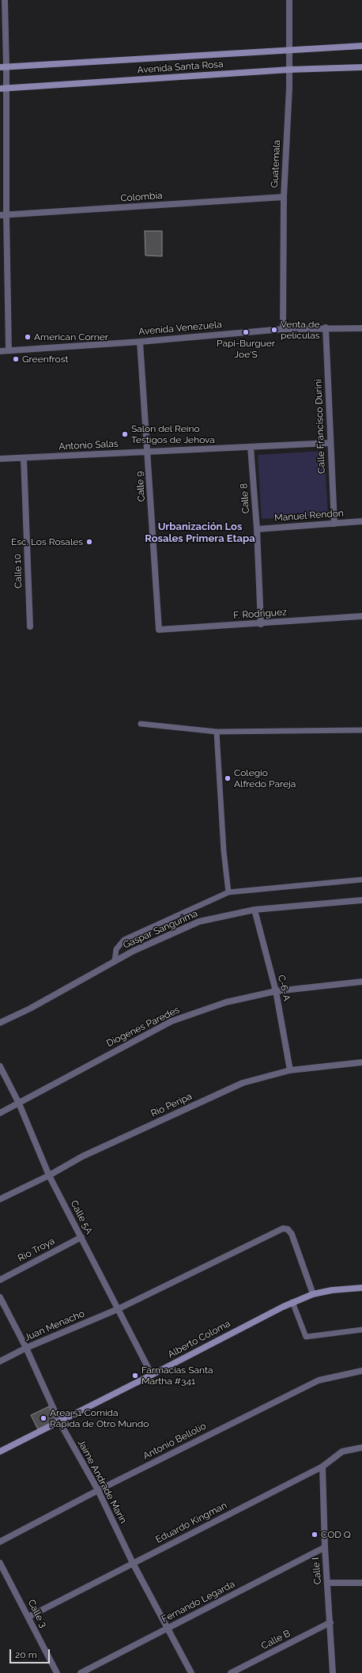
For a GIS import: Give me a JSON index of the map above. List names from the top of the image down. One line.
{"streets":{"street":["Avenida Santa Rosa","Guatemala","Colombia","Avenida Venezuela","Calle Francisco Durini","Antonio Salas","Calle 9","Calle 8","Manuel Rendon","Calle 10","F. Rodriguez","Gaspar Sangurima","C-6-A","Diogenes Paredes","Río Peripa","Calle 5A","Río Troya","Juan Menacho","Alberto Coloma","Antonio Bellolio","Jaime Andrade Marin","Eduardo Kingman","Calle I","Fernando Legarda","Calle 3","Calle B"]},"crossings":[["Avenida Santa Rosa","Guatemala"],["Guatemala","Colombia"],["Guatemala","Avenida Venezuela"],["Avenida Venezuela","Calle Francisco Durini"],["Avenida Venezuela","Calle 9"],["Calle Francisco Durini","Antonio Salas"],["Calle Francisco Durini","Manuel Rendon"],["Antonio Salas","Calle 9"],["Antonio Salas","Calle 8"],["Antonio Salas","Calle 10"],["Calle 9","F. Rodriguez"],["Calle 8","Manuel Rendon"],["Calle 8","F. Rodriguez"],["Gaspar Sangurima","C-6-A"],["C-6-A","Diogenes Paredes"],["C-6-A","Río Peripa"],["Diogenes Paredes","Calle 5A"],["Río Peripa","Calle 5A"],["Calle 5A","Río Troya"],["Calle 5A","Juan Menacho"],["Calle 5A","Alberto Coloma"],["Juan Menacho","Alberto Coloma"],["Juan Menacho","Jaime Andrade Marin"],["Alberto Coloma","Jaime Andrade Marin"],["Antonio Bellolio","Jaime Andrade Marin"],["Jaime Andrade Marin","Eduardo Kingman"],["Jaime Andrade Marin","Fernando Legarda"],["Eduardo Kingman","Calle I"],["Eduardo Kingman","Calle 3"],["Calle I","Fernando Legarda"],["Calle I","Calle B"]],"districts":["Urbanización Los Rosales Primera Etapa"],"places":["Venta de películas","Papi-Burguer Joe'S","American Corner","Greenfrost","Salon del Reino Testigos de Jehova","Esc. Los Rosales","Colegio Alfredo Pareja","Farmacias Santa Martha #341","Area 51 Comida Rápida de Otro Mundo","COD Q"],"scale_bar":"20 m"}
